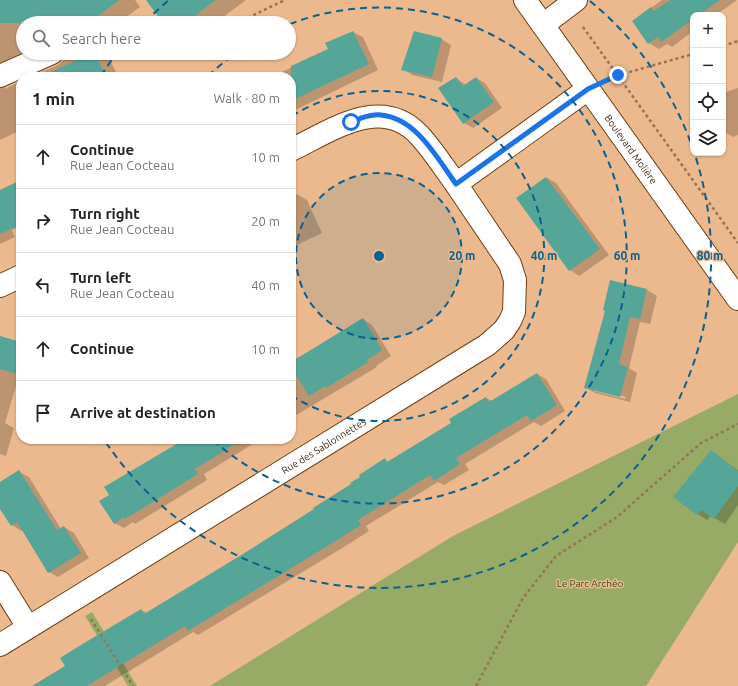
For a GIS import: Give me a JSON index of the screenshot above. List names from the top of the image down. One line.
{"streets":{"street":["Boulevard Molière","Rue des Sablonnettes"]},"parks":["Le Parc Archéo"],"page":{"map_buttons":["+","−"],"search":"Search here","heading":["1 min","Walk · 80 m"],"list":[["Continue","Rue Jean Cocteau","10 m"],["Turn right","Rue Jean Cocteau","20 m"],["Turn left","Rue Jean Cocteau","40 m"],["Continue","10 m"],"Arrive at destination"]},"rings":["20 m","40 m","60 m","80 m"]}
